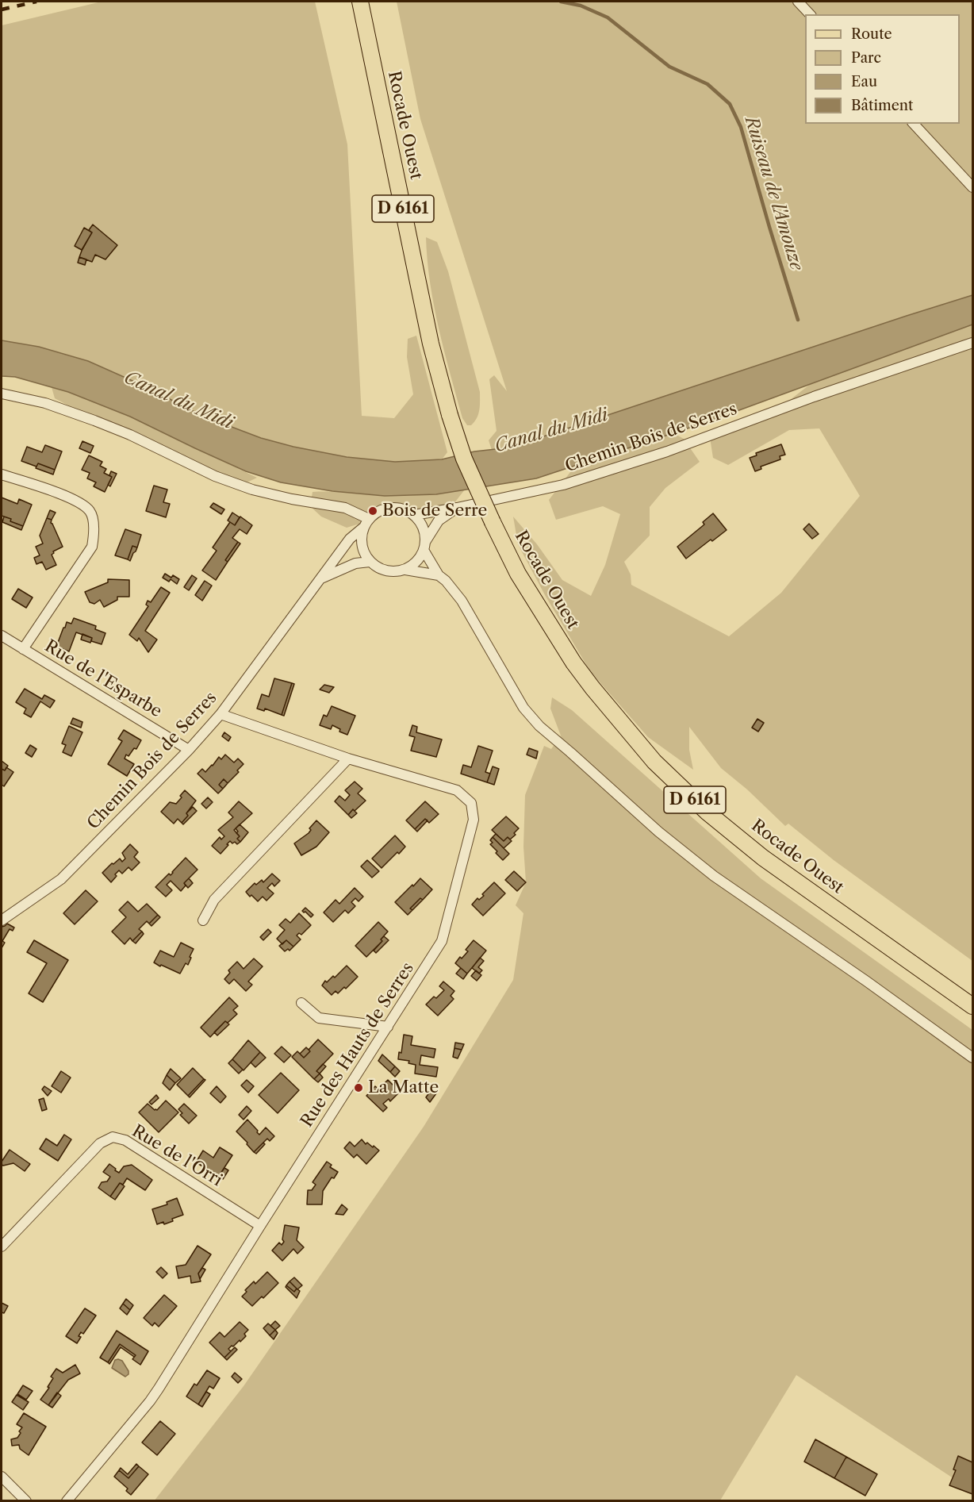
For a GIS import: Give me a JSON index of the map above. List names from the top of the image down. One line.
{"streets":{"main road":["Rocade Ouest","D 6161"],"street":["Chemin Bois de Serres","Rue de l'Esparbe","Rue des Hauts de Serres","Rue de l'Orri"]},"crossings":[["Chemin Bois de Serres","Rue de l'Esparbe"],["Chemin Bois de Serres","Rue des Hauts de Serres"],["Rue des Hauts de Serres","Rue de l'Orri"]],"water":["Ruiseau de l'Amouze","Canal du Midi"],"places":["Bois de Serre","La Matte"],"legend":["Route","Parc","Eau","Bâtiment"]}
